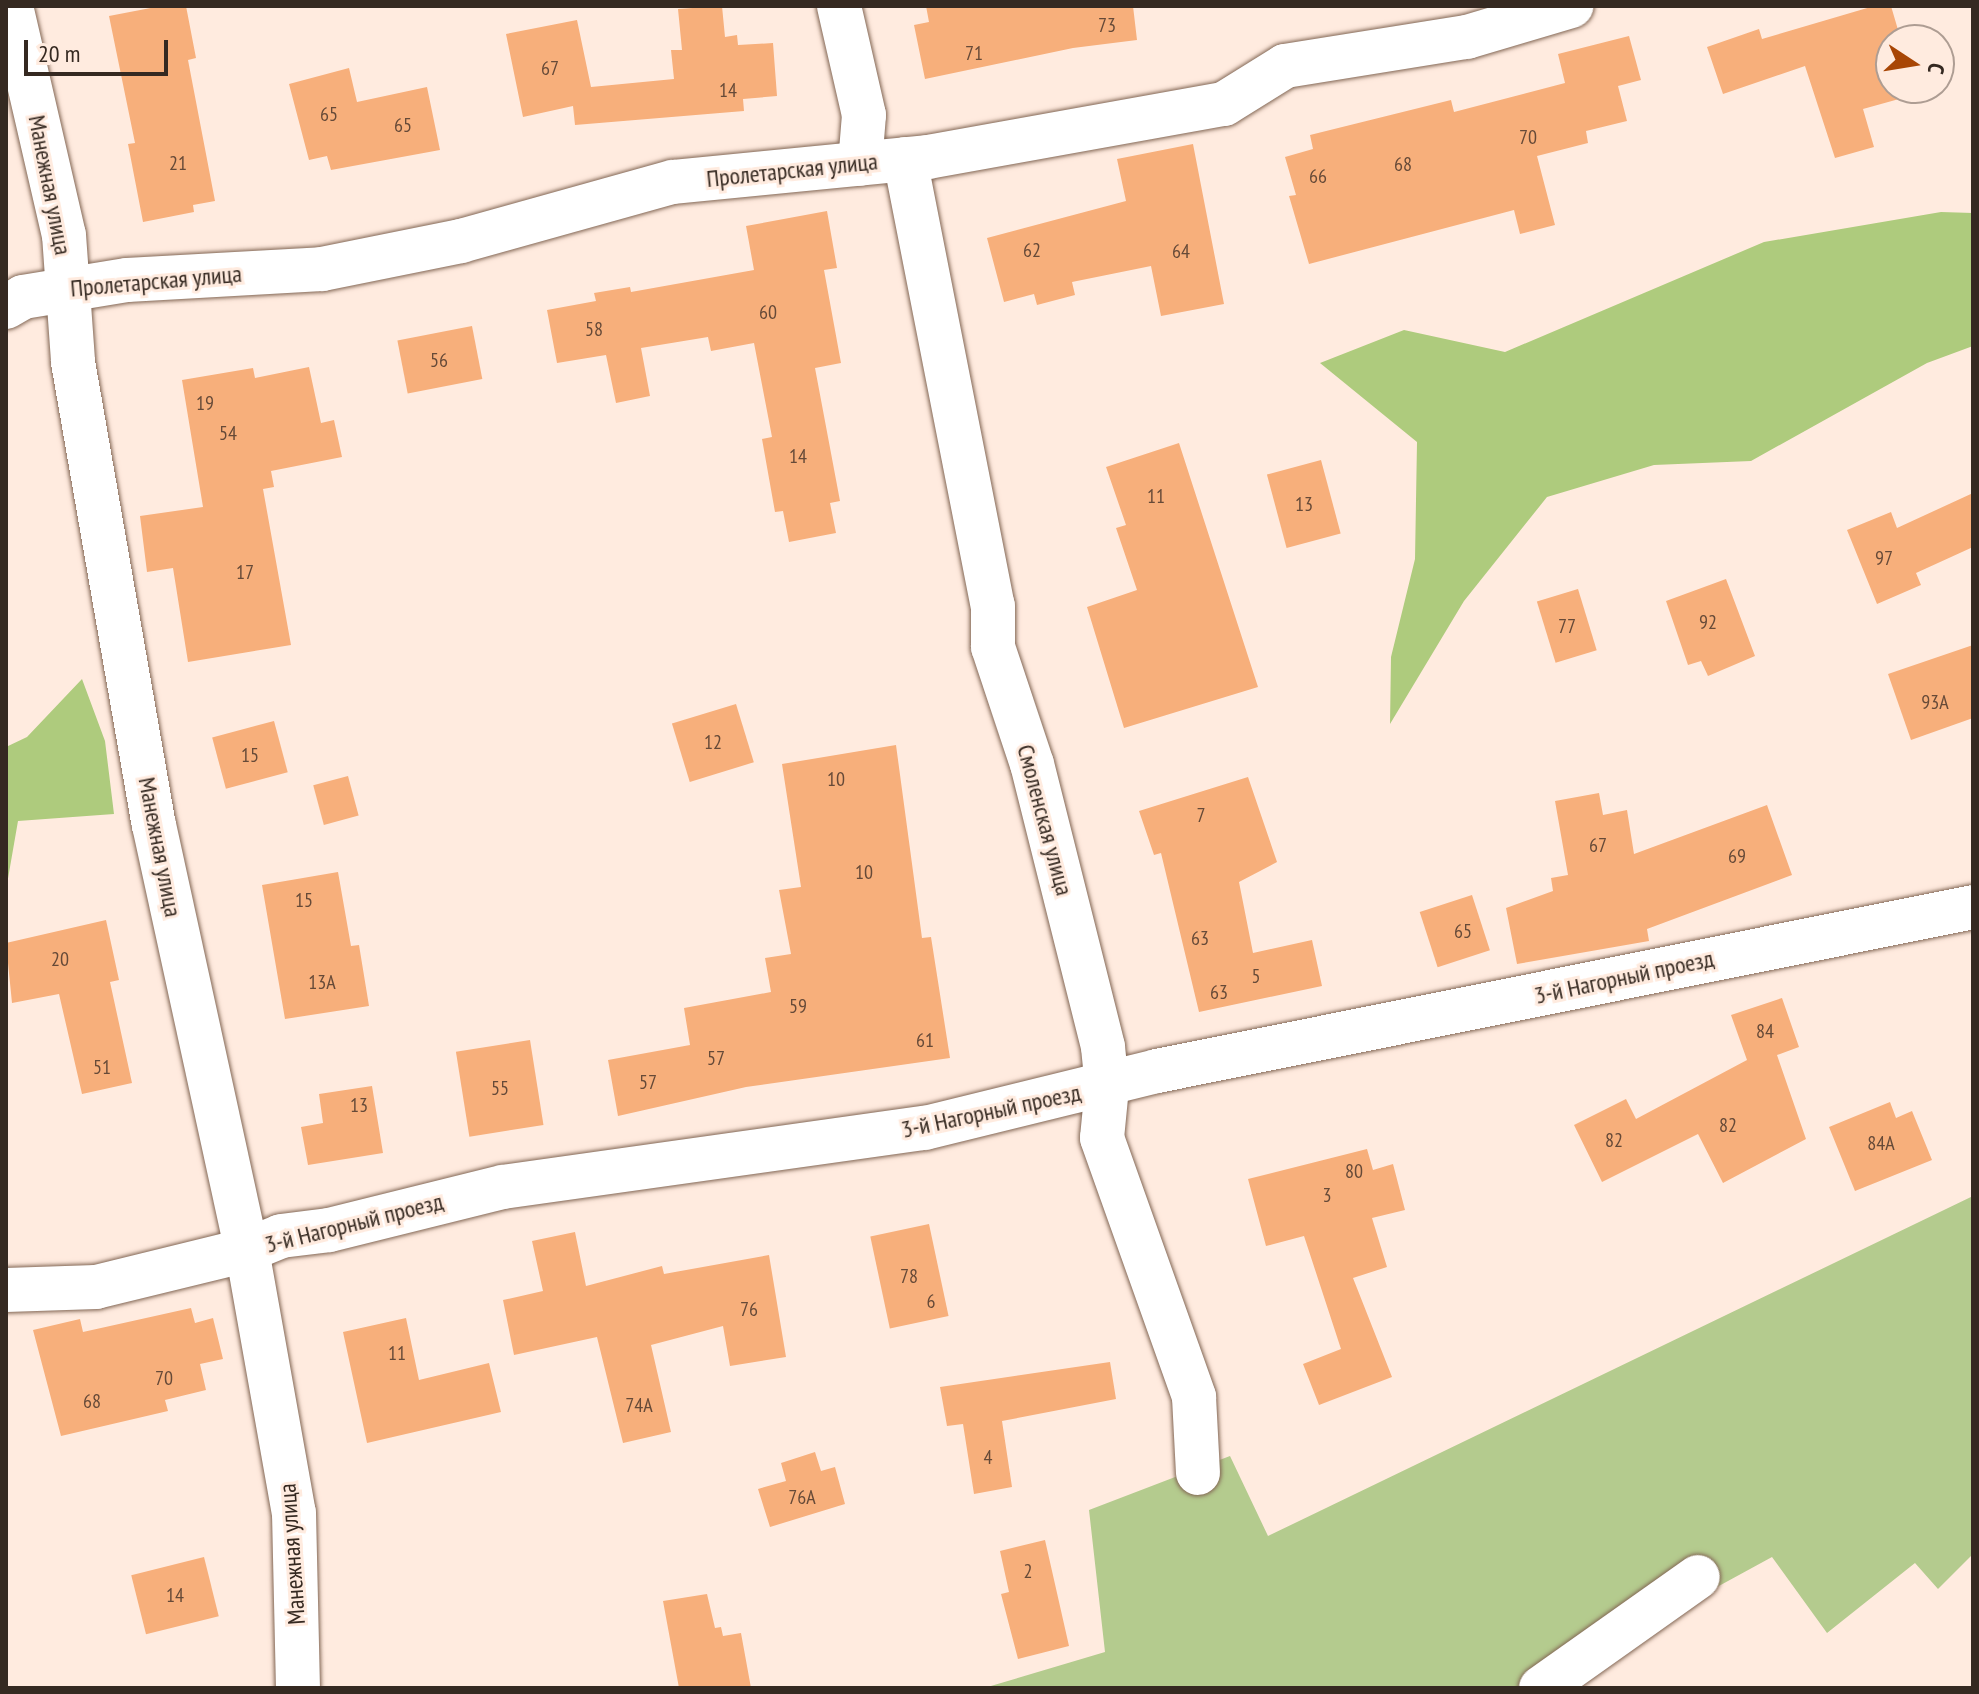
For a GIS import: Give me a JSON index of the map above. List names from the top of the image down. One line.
{"streets":{"street":["Пролетарская улица","Манежная улица","Смоленская улица","3-й Нагорный проезд"]},"crossings":[["Пролетарская улица","Манежная улица"],["Пролетарская улица","Смоленская улица"],["Манежная улица","3-й Нагорный проезд"],["Смоленская улица","3-й Нагорный проезд"]],"house_numbers":["73","71","67","14","65","65","70","21","68","66","62","64","60","58","56","19","54","14","11","13","97","17","92","77","93А","12","15","10","7","67","69","10","15","65","63","20","5","13А","63","59","84","61","57","51","57","55","13","82","82","84А","80","3","78","6","76","11","70","68","74А","4","76А","2","14"],"scale_bar":"20 m","north":"right"}
